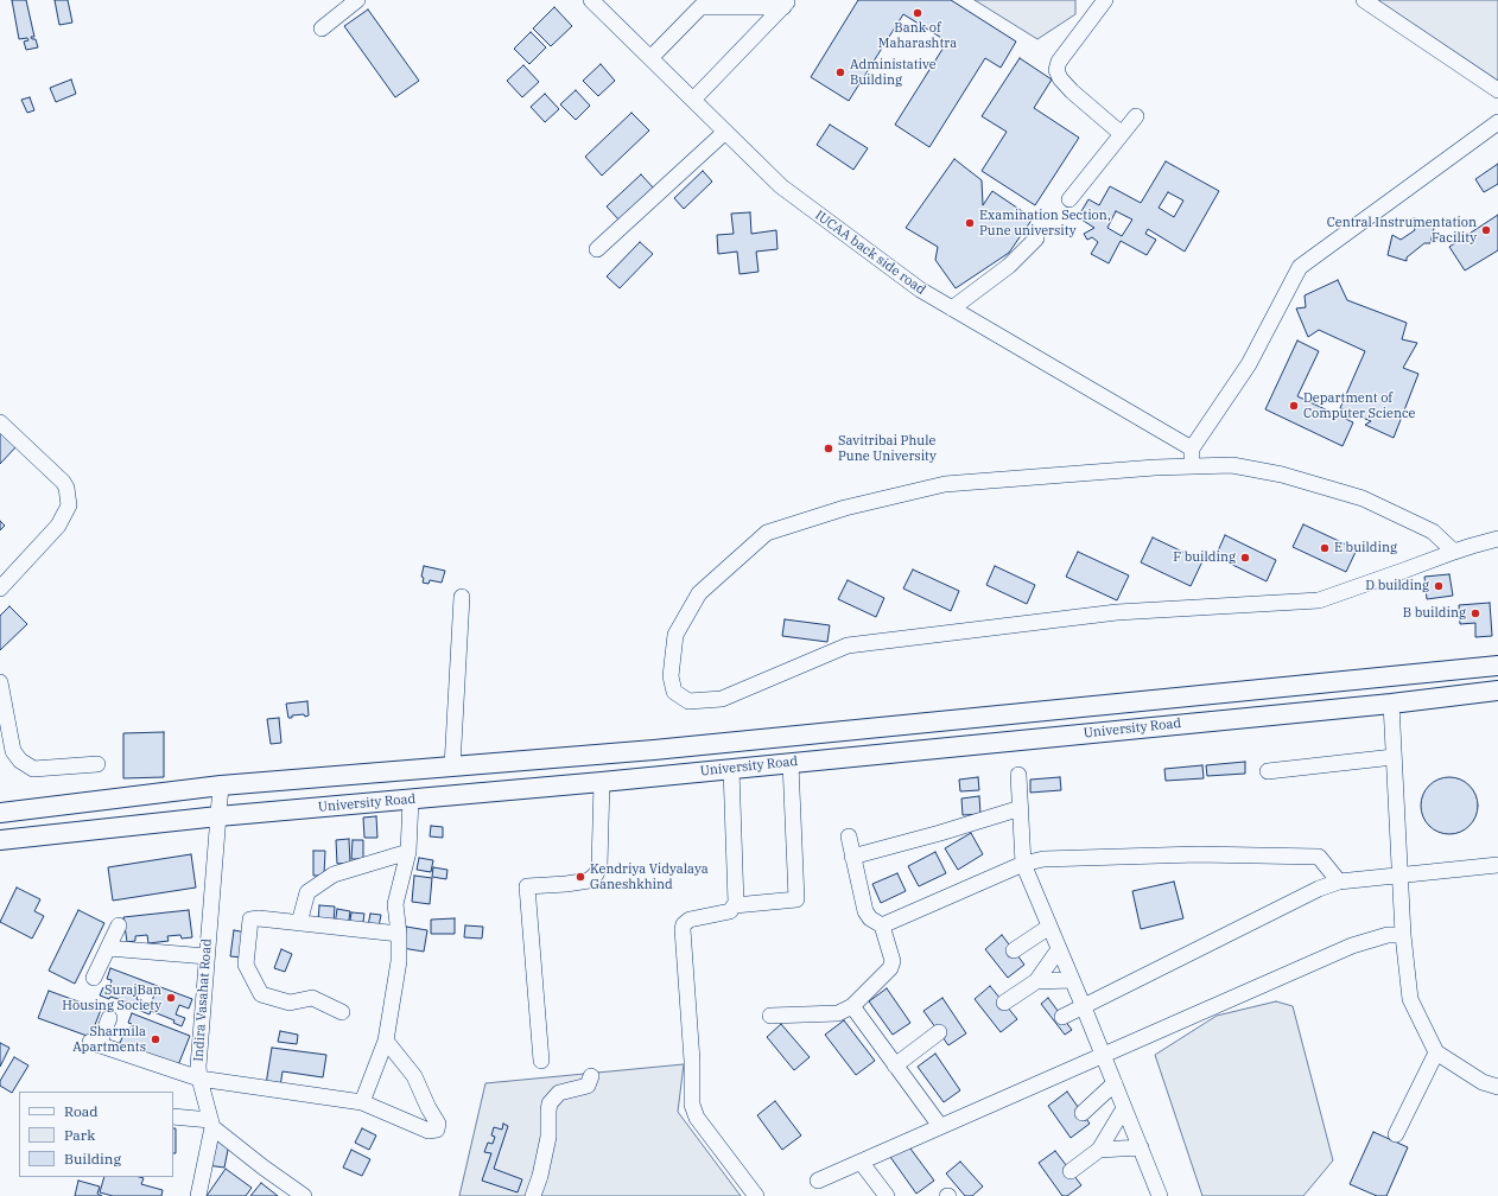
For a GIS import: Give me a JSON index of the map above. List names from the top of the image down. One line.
{"streets":{"main road":["University Road"],"street":["IUCAA back side road","Indira Vasahat Road"]},"crossings":[["University Road","Indira Vasahat Road"]],"places":["Bank of Maharashtra","Administative Building","Examination Section, Pune university","Central Instrumentation Facility","Department of Computer Science","Savitribai Phule Pune University","E building","F building","D building","B building","Kendriya Vidyalaya Ganeshkhind","SurajBan Housing Society","Sharmila Apartments"],"legend":["Road","Park","Building"]}
